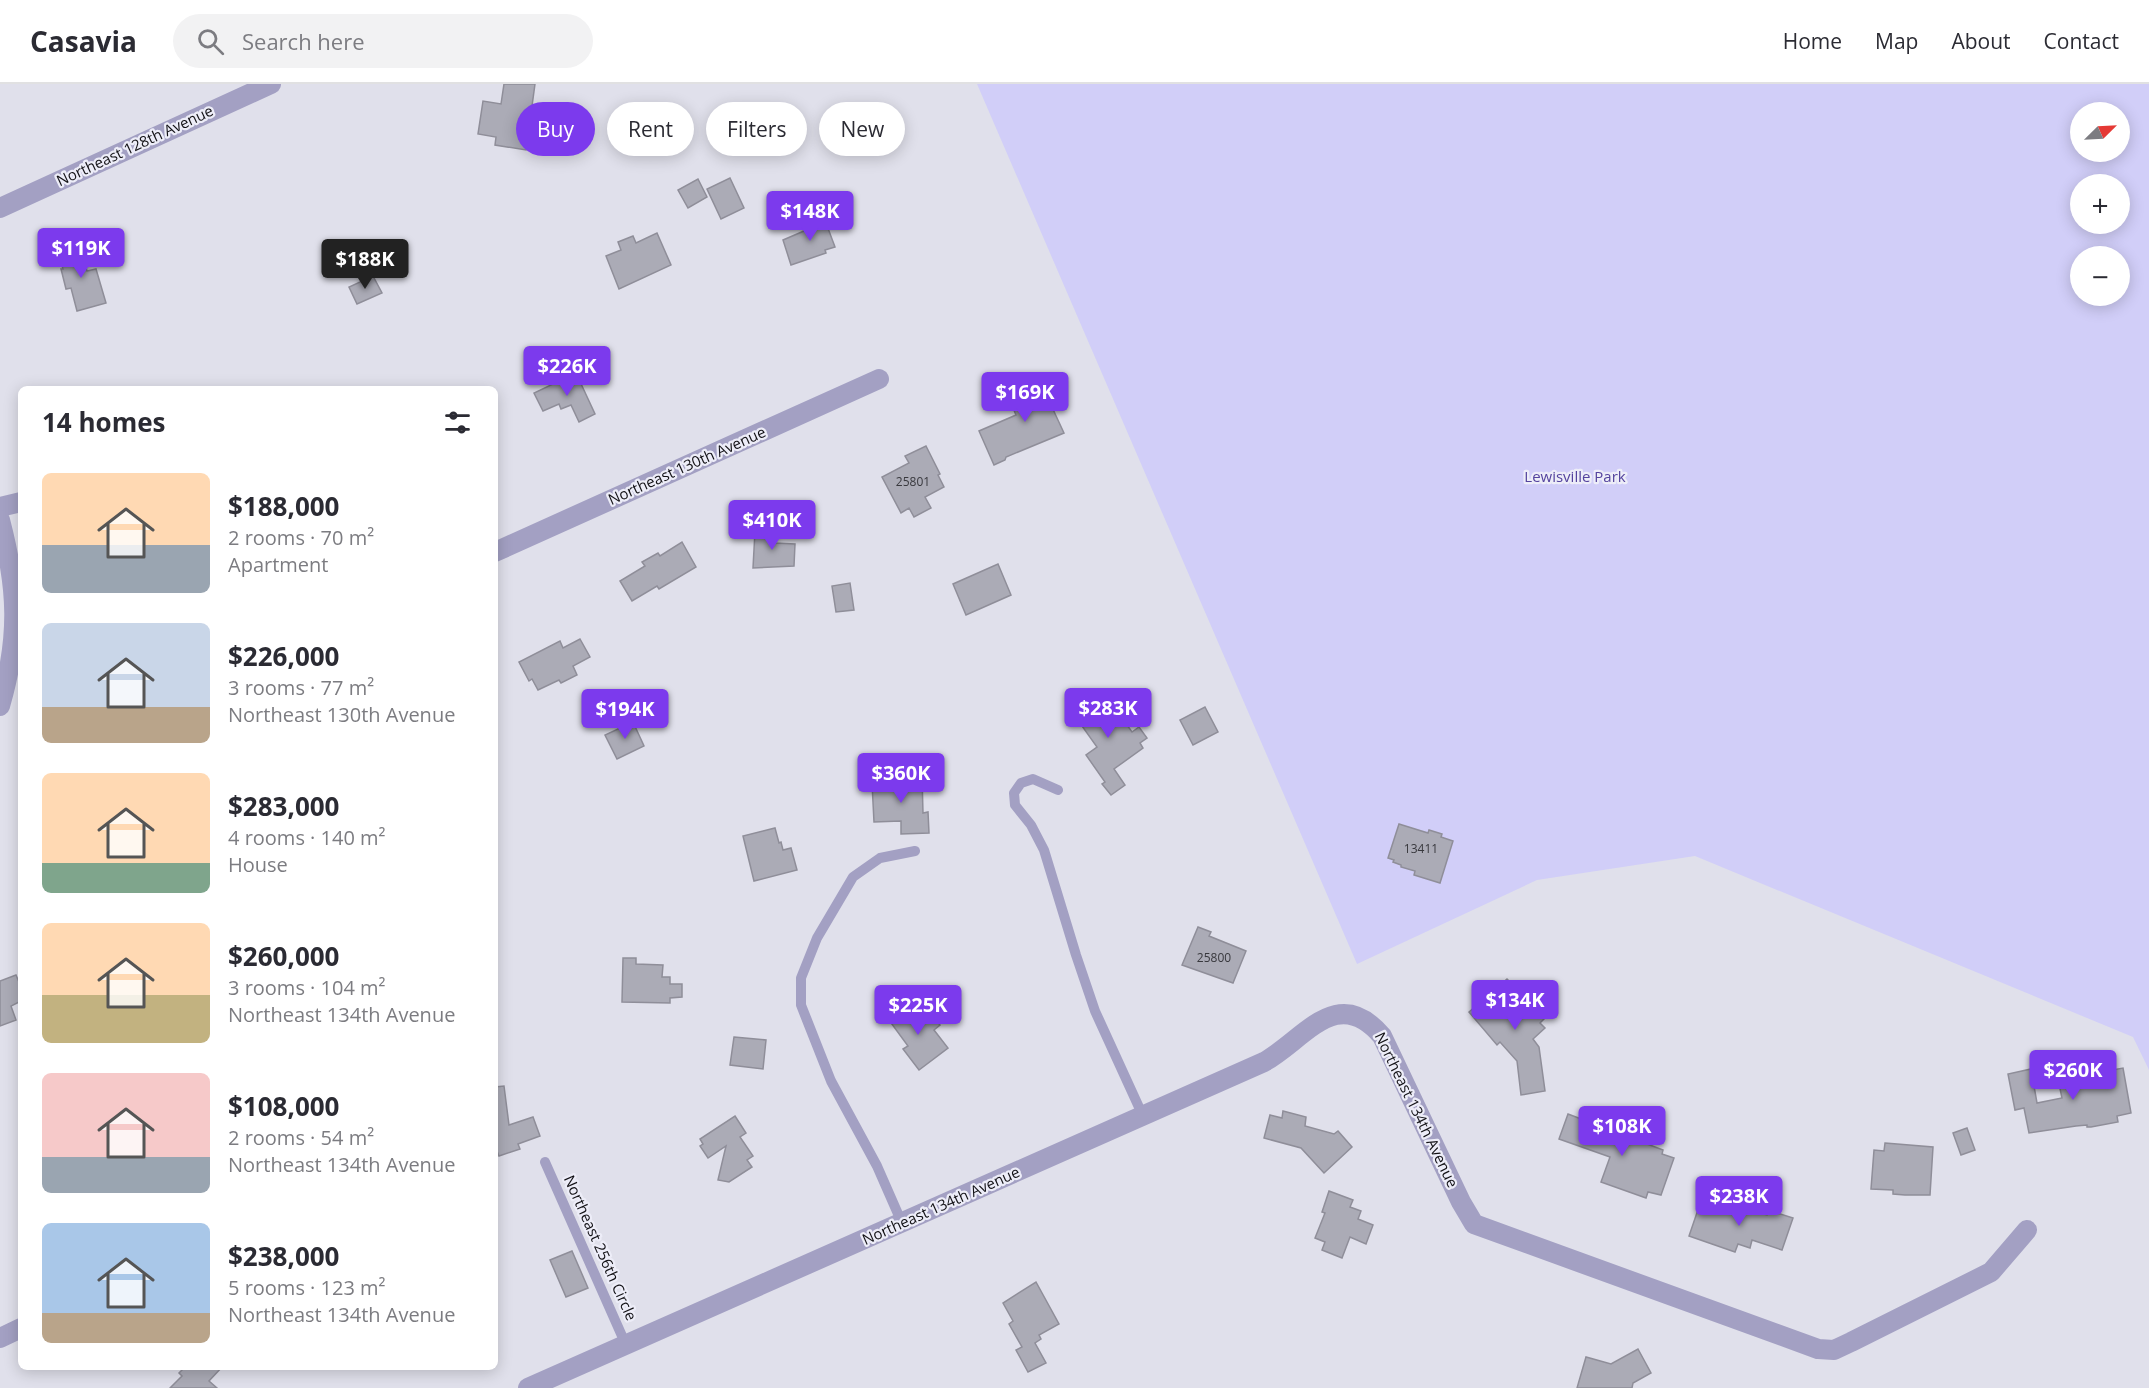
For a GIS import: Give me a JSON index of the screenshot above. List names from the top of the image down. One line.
{"streets":{"street":["Northeast 128th Avenue","Northeast 130th Avenue","Northeast 134th Avenue"],"lane":["Northeast 256th Circle"]},"crossings":[["Northeast 134th Avenue","Northeast 256th Circle"]],"parks":["Lewisville Park"],"house_numbers":["25801","13411","25800"],"north":"top right","page":{"header":"Casavia","search":"Search here","nav":["Home","Map","About","Contact"],"map_buttons":["+","−"],"chip":["Buy","Rent","Filters","New"],"price":["$148K","$119K","$188K","$226K","$169K","$410K","$283K","$194K","$360K","$134K","$225K","$260K","$108K","$238K"],"heading":"14 homes","list":[{"name":"$188,000","note":"2 rooms · 70 m² · Apartment"},{"name":"$226,000","note":"3 rooms · 77 m² · Northeast 130th Avenue"},{"name":"$283,000","note":"4 rooms · 140 m² · House"},{"name":"$260,000","note":"3 rooms · 104 m² · Northeast 134th Avenue"},{"name":"$108,000","note":"2 rooms · 54 m² · Northeast 134th Avenue"},{"name":"$238,000","note":"5 rooms · 123 m² · Northeast 134th Avenue"}]}}
